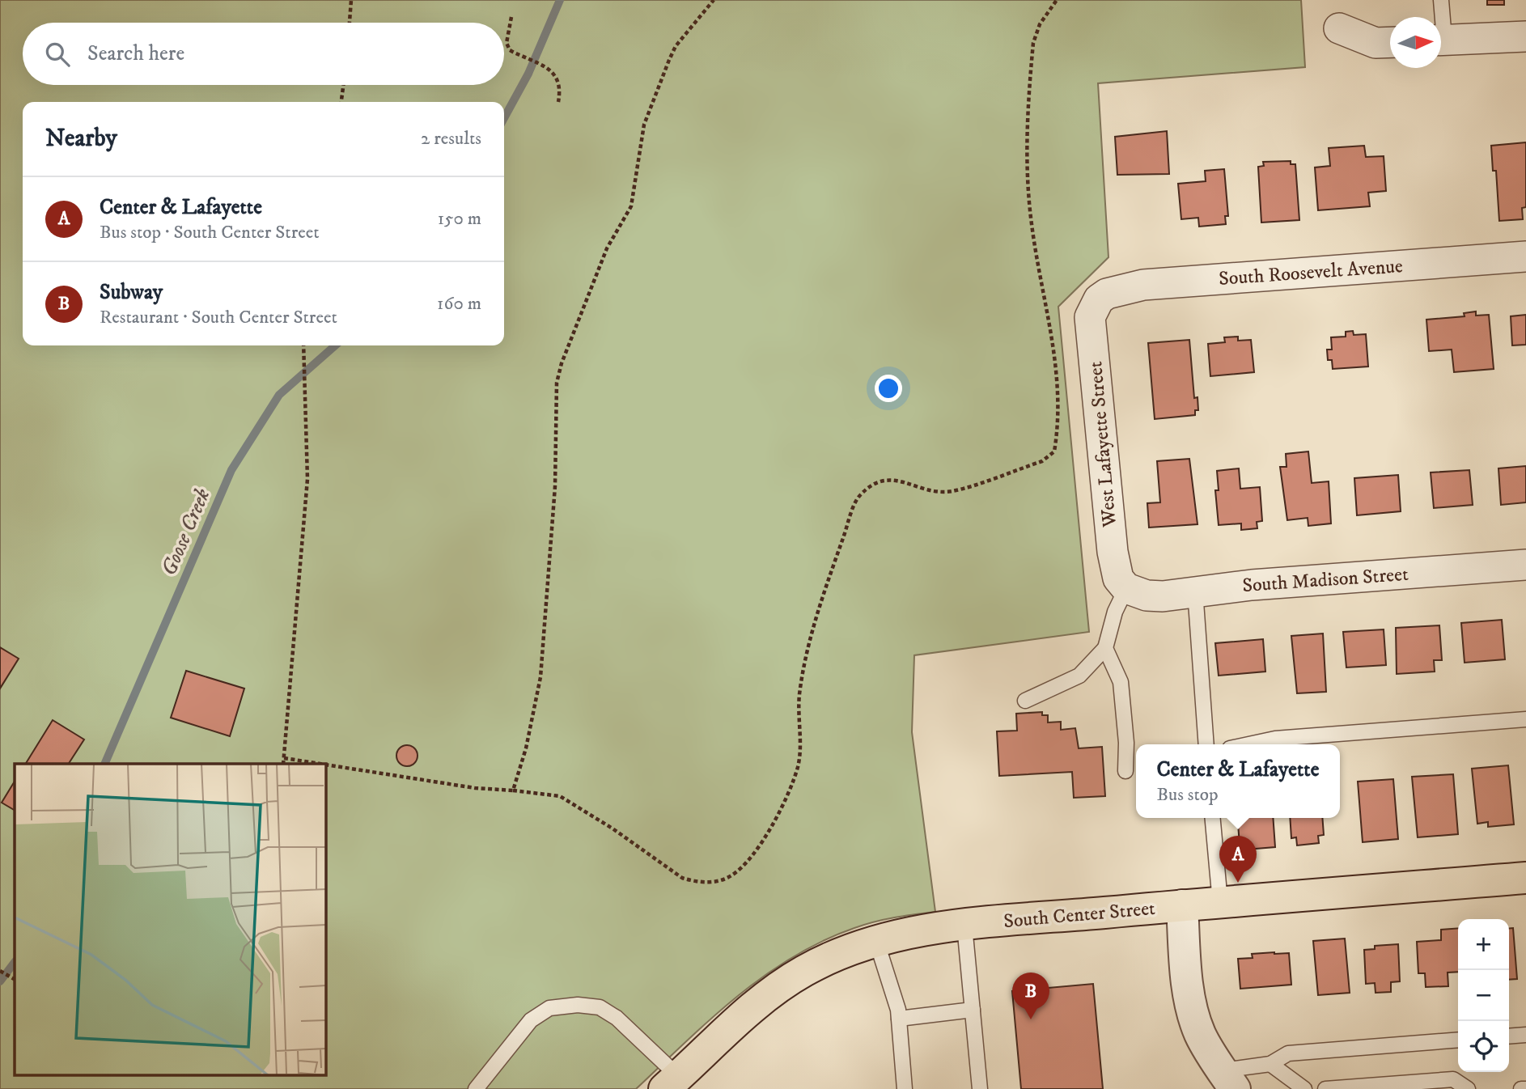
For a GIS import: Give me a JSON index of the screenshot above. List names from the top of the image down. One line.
{"streets":{"main road":["South Center Street"],"street":["South Roosevelt Avenue","West Lafayette Street","South Madison Street"]},"crossings":[["South Roosevelt Avenue","West Lafayette Street"],["West Lafayette Street","South Madison Street"]],"water":["Goose Creek"],"north":"right","page":{"search":"Search here","heading":["Nearby","2 results"],"list":[{"mark":"A","name":"Center & Lafayette","note":"Bus stop · South Center Street","value":"150 m"},{"mark":"B","name":"Subway","note":"Restaurant · South Center Street","value":"160 m"}],"popup":["Center & Lafayette","Bus stop"],"pins":["A","B"],"map_buttons":["+","−"]}}
